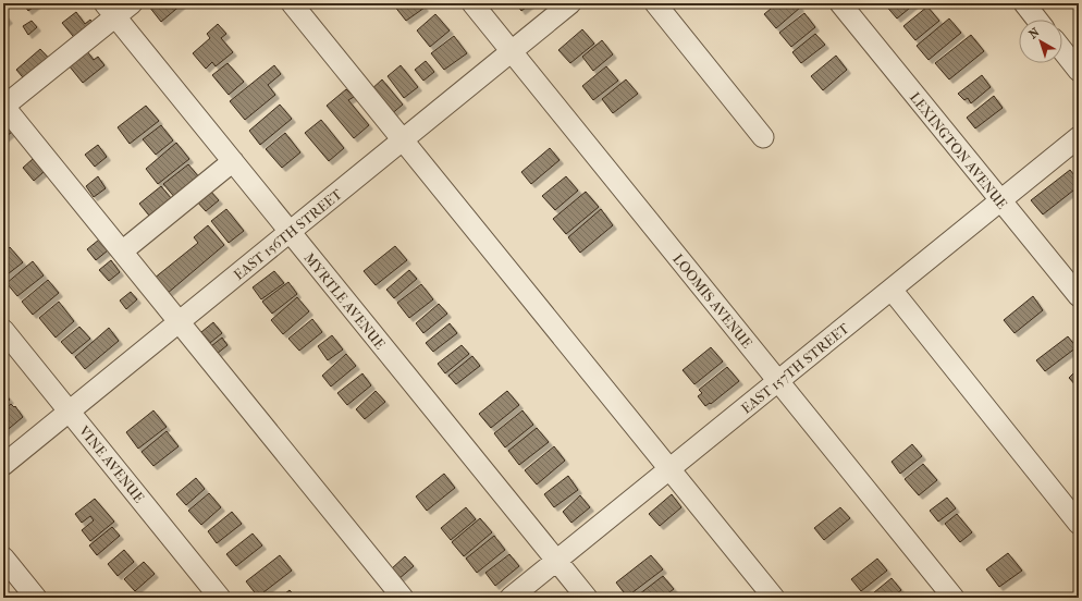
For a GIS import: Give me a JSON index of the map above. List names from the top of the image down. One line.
{"streets":{"street":["LEXINGTON AVENUE","EAST 156TH STREET","MYRTLE AVENUE","LOOMIS AVENUE","EAST 157TH STREET","VINE AVENUE"]},"crossings":[["LEXINGTON AVENUE","EAST 157TH STREET"],["EAST 156TH STREET","MYRTLE AVENUE"],["EAST 156TH STREET","LOOMIS AVENUE"],["EAST 156TH STREET","VINE AVENUE"],["MYRTLE AVENUE","EAST 157TH STREET"],["LOOMIS AVENUE","EAST 157TH STREET"]],"north":"top left"}
